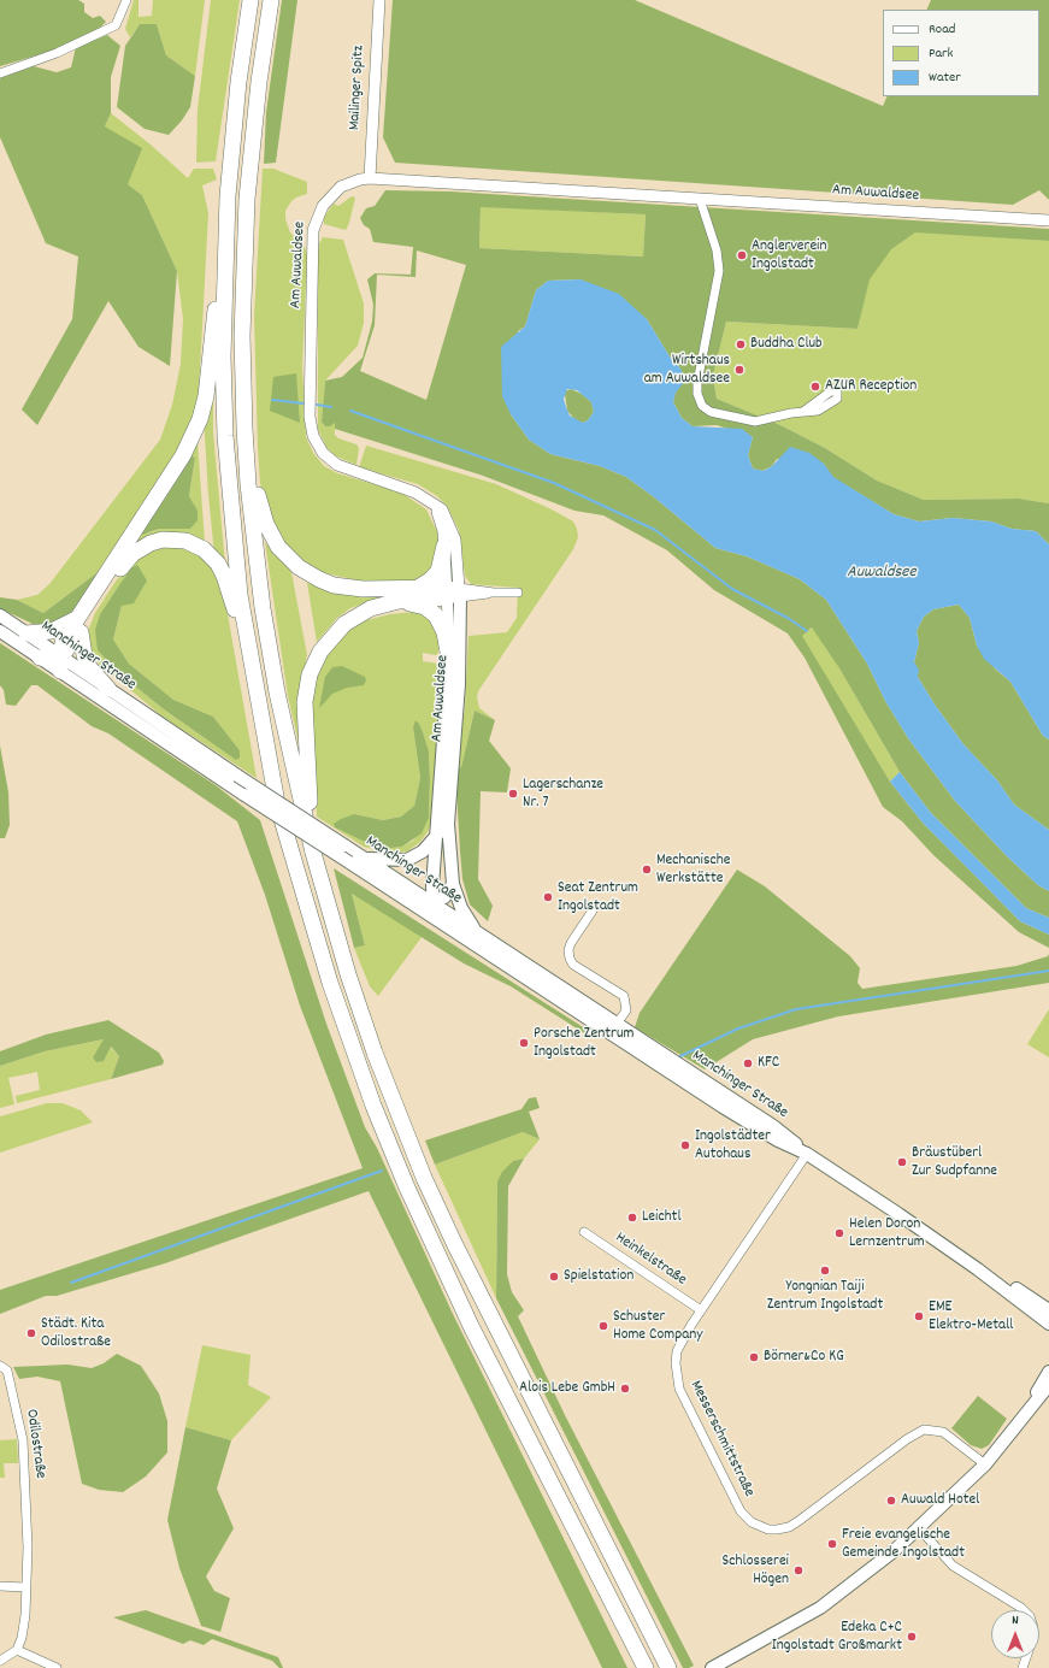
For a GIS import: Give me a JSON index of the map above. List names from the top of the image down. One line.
{"streets":{"main road":["Am Auwaldsee","Manchinger Straße"],"street":["Mailinger Spitz","Heinkelstraße","Messerschmittstraße","Odilostraße"]},"crossings":[["Mailinger Spitz","Am Auwaldsee"],["Am Auwaldsee","Manchinger Straße"],["Manchinger Straße","Messerschmittstraße"],["Heinkelstraße","Messerschmittstraße"]],"water":["Auwaldsee"],"places":["Anglerverein Ingolstadt","Buddha Club","Wirtshaus am Auwaldsee","AZUR Reception","Lagerschanze Nr. 7","Mechanische Werkstätte","Seat Zentrum Ingolstadt","Porsche Zentrum Ingolstadt","KFC","Ingolstädter Autohaus","Bräustüberl Zur Sudpfanne","Leichtl","Helen Doron Lernzentrum","Yongnian Taiji Zentrum Ingolstadt","Spielstation","EME Elektro-Metall","Schuster Home Company","Städt. Kita Odilostraße","Börner&Co KG","Alois Lebe GmbH","Auwald Hotel","Freie evangelische Gemeinde Ingolstadt","Schlosserei Högen","Edeka C+C Ingolstadt Großmarkt"],"legend":["Road","Park","Water"],"north":"top"}
